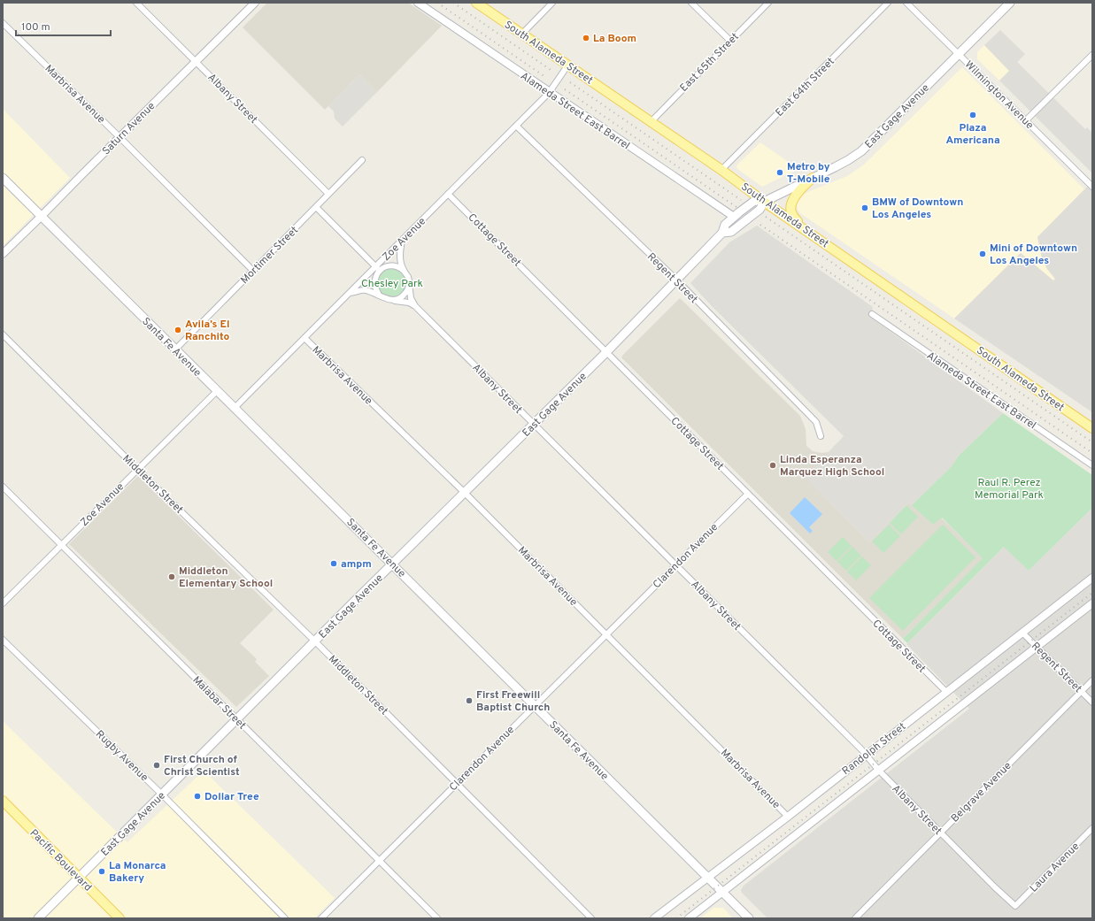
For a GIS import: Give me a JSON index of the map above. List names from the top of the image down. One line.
{"streets":{"main road":["South Alameda Street","East Gage Avenue","Santa Fe Avenue","Pacific Boulevard"],"street":["East 65th Street","East 64th Street","Marbrisa Avenue","Wilmington Avenue","Albany Street","Alameda Street East Barrel","Saturn Avenue","Zoe Avenue","Cottage Street","Mortimer Street","Regent Street","Middleton Street","Clarendon Avenue","Malabar Street","Randolph Street","Rugby Avenue","Belgrave Avenue","Laura Avenue"]},"crossings":[["South Alameda Street","East 65th Street"],["South Alameda Street","East 64th Street"],["South Alameda Street","East Gage Avenue"],["South Alameda Street","Zoe Avenue"],["Marbrisa Avenue","East Gage Avenue"],["Marbrisa Avenue","Saturn Avenue"],["Marbrisa Avenue","Zoe Avenue"],["Marbrisa Avenue","Mortimer Street"],["Marbrisa Avenue","Clarendon Avenue"],["Marbrisa Avenue","Randolph Street"],["Wilmington Avenue","East Gage Avenue"],["Albany Street","East Gage Avenue"],["Albany Street","Saturn Avenue"],["Albany Street","Zoe Avenue"],["Albany Street","Mortimer Street"],["Albany Street","Clarendon Avenue"],["Albany Street","Randolph Street"],["Albany Street","Belgrave Avenue"],["Albany Street","Laura Avenue"],["Alameda Street East Barrel","East Gage Avenue"],["Alameda Street East Barrel","Zoe Avenue"],["East Gage Avenue","Cottage Street"],["East Gage Avenue","Regent Street"],["East Gage Avenue","Santa Fe Avenue"],["East Gage Avenue","Middleton Street"],["East Gage Avenue","Malabar Street"],["East Gage Avenue","Rugby Avenue"],["East Gage Avenue","Pacific Boulevard"],["Saturn Avenue","Santa Fe Avenue"],["Zoe Avenue","Cottage Street"],["Zoe Avenue","Regent Street"],["Zoe Avenue","Santa Fe Avenue"],["Zoe Avenue","Middleton Street"],["Zoe Avenue","Malabar Street"],["Cottage Street","Clarendon Avenue"],["Cottage Street","Randolph Street"],["Mortimer Street","Santa Fe Avenue"],["Regent Street","Randolph Street"],["Regent Street","Belgrave Avenue"],["Santa Fe Avenue","Clarendon Avenue"],["Santa Fe Avenue","Randolph Street"],["Middleton Street","Clarendon Avenue"],["Clarendon Avenue","Malabar Street"]],"parks":["Chesley Park","Raul R. Perez Memorial Park"],"places":["La Boom","Plaza Americana","Metro by T-Mobile","BMW of Downtown Los Angeles","Mini of Downtown Los Angeles","Avila’s El Ranchito","Linda Esperanza Marquez High School","ampm","Middleton Elementary School","First Freewill Baptist Church","First Church of Christ Scientist","Dollar Tree","La Monarca Bakery"],"scale_bar":"100 m"}
